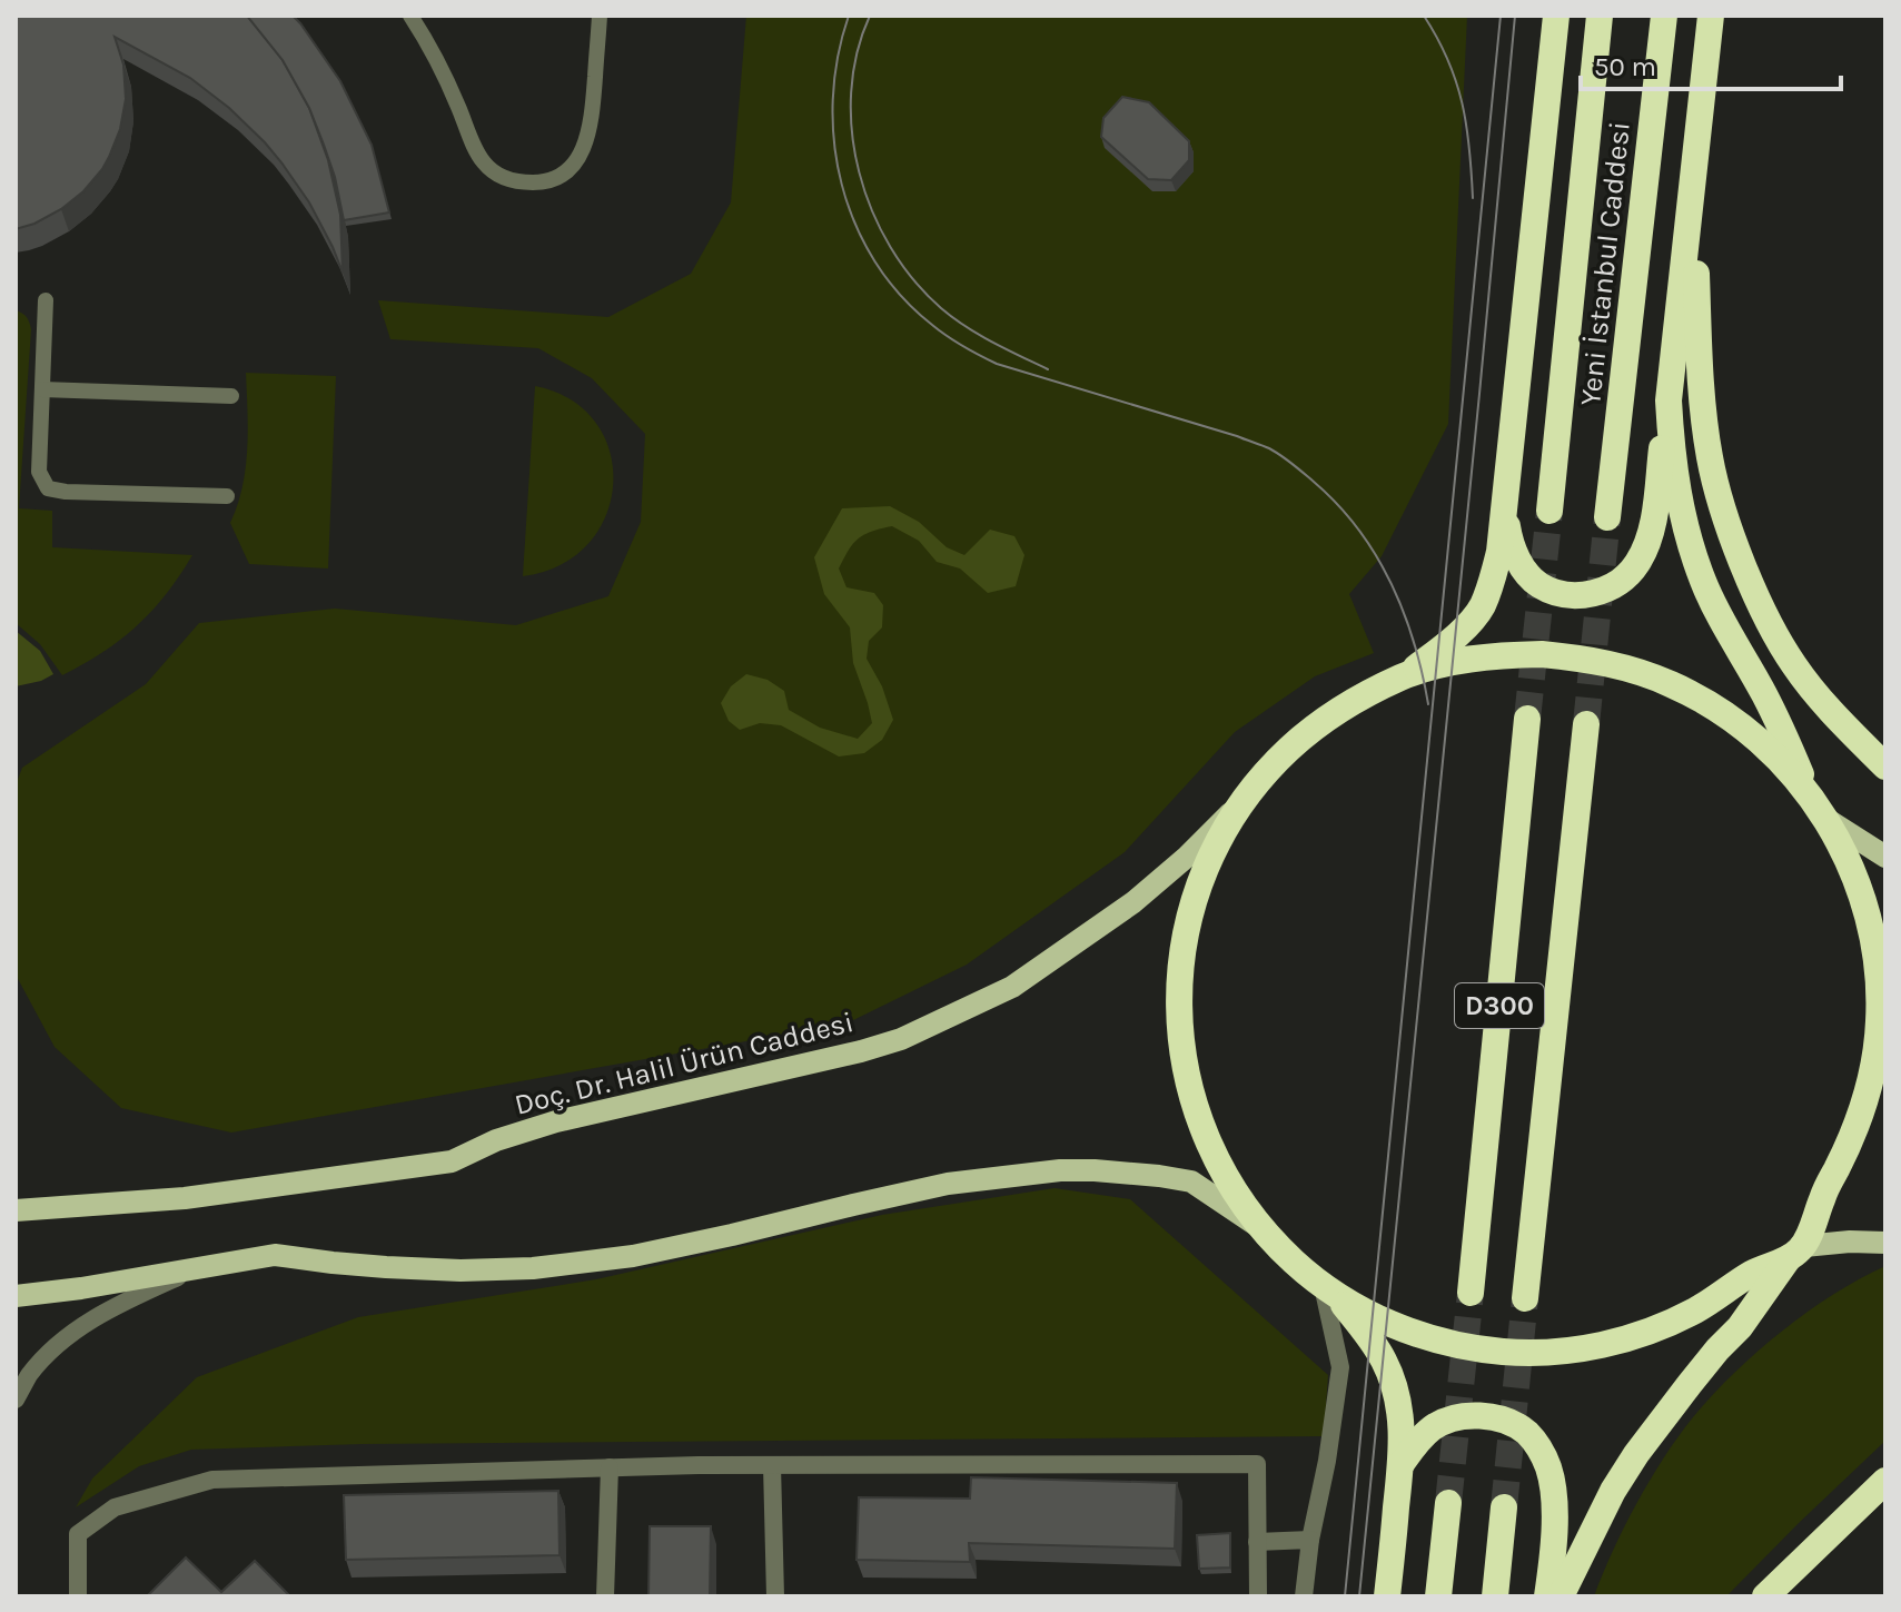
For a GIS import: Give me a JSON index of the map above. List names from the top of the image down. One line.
{"streets":{"highway":["Yeni İstanbul Caddesi","D300"],"main road":["Doç. Dr. Halil Ürün Caddesi"]},"scale_bar":"50 m"}
